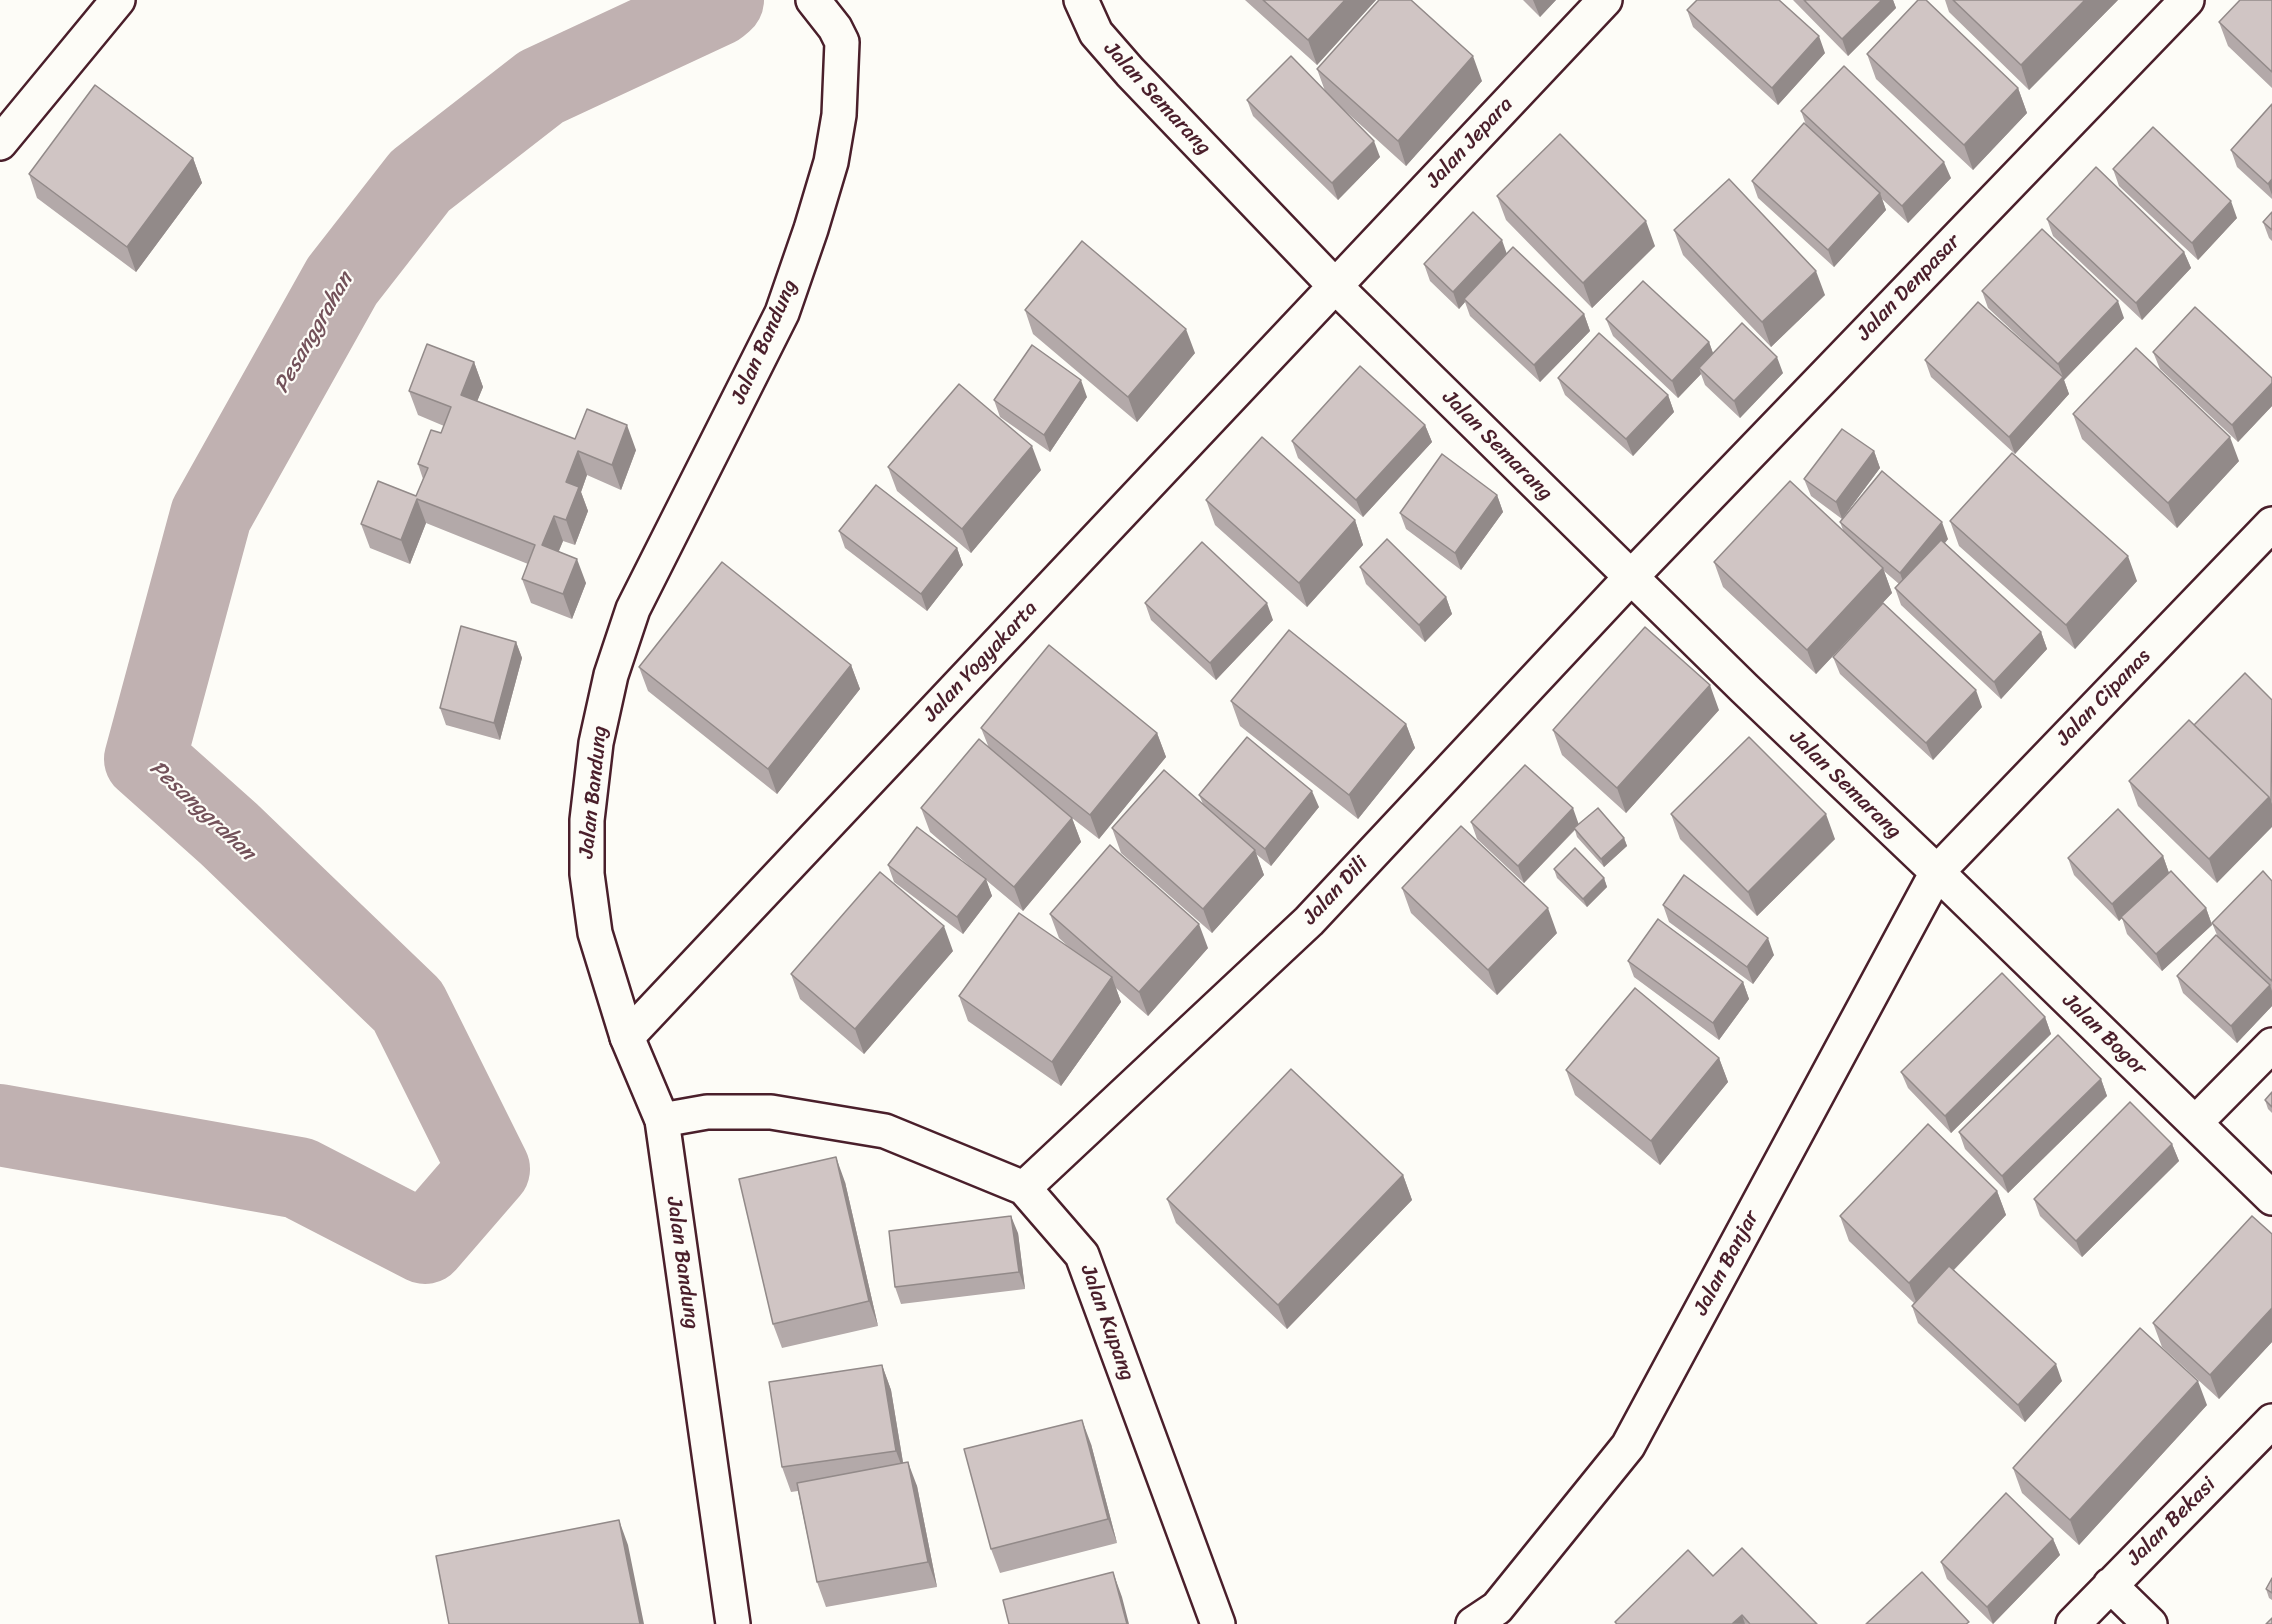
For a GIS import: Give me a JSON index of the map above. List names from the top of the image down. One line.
{"streets":{"street":["Jalan Semarang","Jalan Jepara","Jalan Denpasar","Jalan Bandung","Jalan Yogyakarta","Jalan Cipanas","Jalan Dili","Jalan Bogor","Jalan Banjar","Jalan Kupang","Jalan Bekasi"]},"crossings":[["Jalan Semarang","Jalan Jepara"],["Jalan Semarang","Jalan Denpasar"],["Jalan Semarang","Jalan Yogyakarta"],["Jalan Semarang","Jalan Cipanas"],["Jalan Semarang","Jalan Dili"],["Jalan Semarang","Jalan Bogor"],["Jalan Semarang","Jalan Banjar"],["Jalan Jepara","Jalan Yogyakarta"],["Jalan Denpasar","Jalan Dili"],["Jalan Bandung","Jalan Yogyakarta"],["Jalan Bandung","Jalan Kupang"],["Jalan Cipanas","Jalan Bogor"],["Jalan Cipanas","Jalan Banjar"],["Jalan Dili","Jalan Kupang"],["Jalan Bogor","Jalan Banjar"]],"water":["Pesanggrahan"]}
